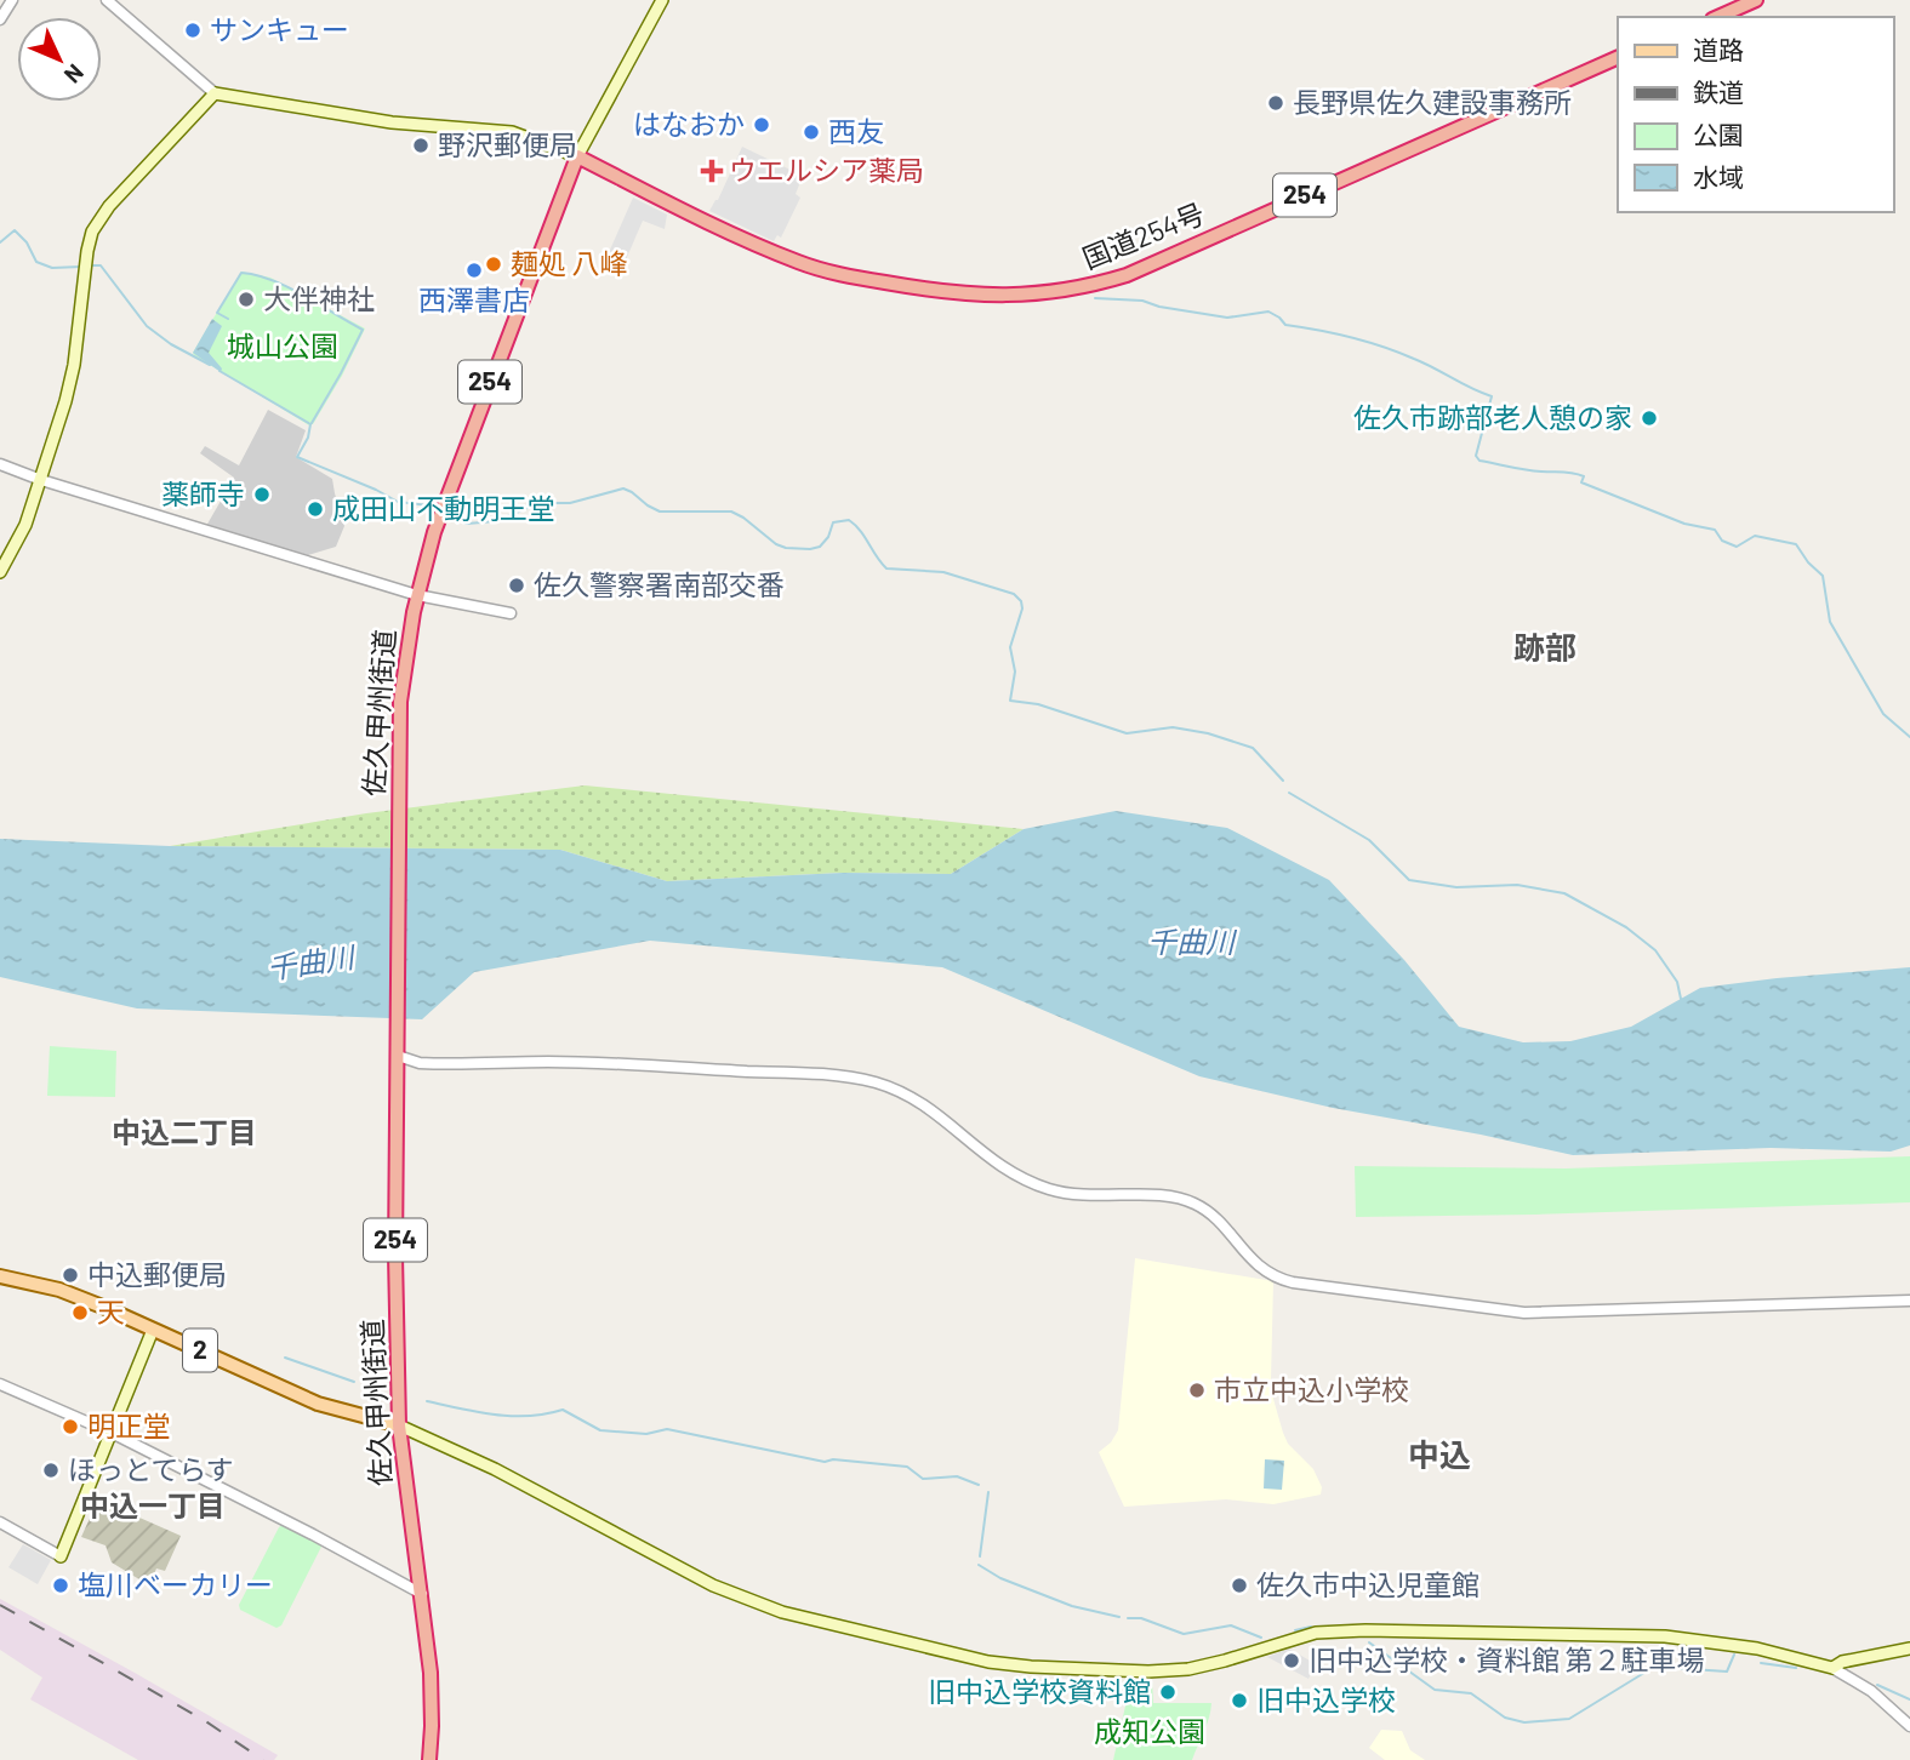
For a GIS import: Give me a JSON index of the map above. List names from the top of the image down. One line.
{"streets":{"highway":["254","国道254号","佐久甲州街道"],"main road":["2"]},"crossings":[["国道254号","佐久甲州街道"],["佐久甲州街道","2"]],"districts":["跡部","中込二丁目","中込","中込一丁目"],"water":["千曲川"],"parks":["城山公園","成知公園"],"places":{"other":["サンキュー","長野県佐久建設事務所","はなおか","西友","野沢郵便局","麺処 八峰","西澤書店","大伴神社","佐久市跡部老人憩の家","薬師寺","成田山不動明王堂","佐久警察署南部交番","中込郵便局","天","市立中込小学校","明正堂","ほっとてらす","塩川ベーカリー","佐久市中込児童館","旧中込学校・資料館 第２駐車場","旧中込学校資料館","旧中込学校"],"health":["ウエルシア薬局"]},"legend":["道路","鉄道","公園","水域"],"north":"bottom right"}
